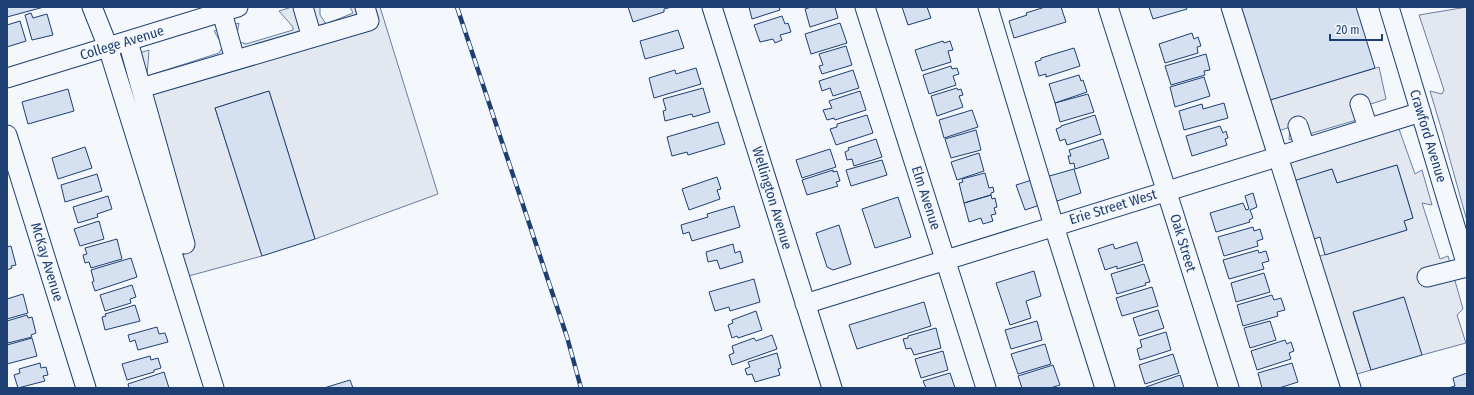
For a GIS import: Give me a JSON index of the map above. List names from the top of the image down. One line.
{"streets":{"street":["College Avenue","Crawford Avenue","Wellington Avenue","Elm Avenue","Erie Street West","Oak Street","McKay Avenue"]},"crossings":[["Crawford Avenue","Erie Street West"],["Wellington Avenue","Erie Street West"],["Elm Avenue","Erie Street West"],["Erie Street West","Oak Street"]],"scale_bar":"20 m"}
